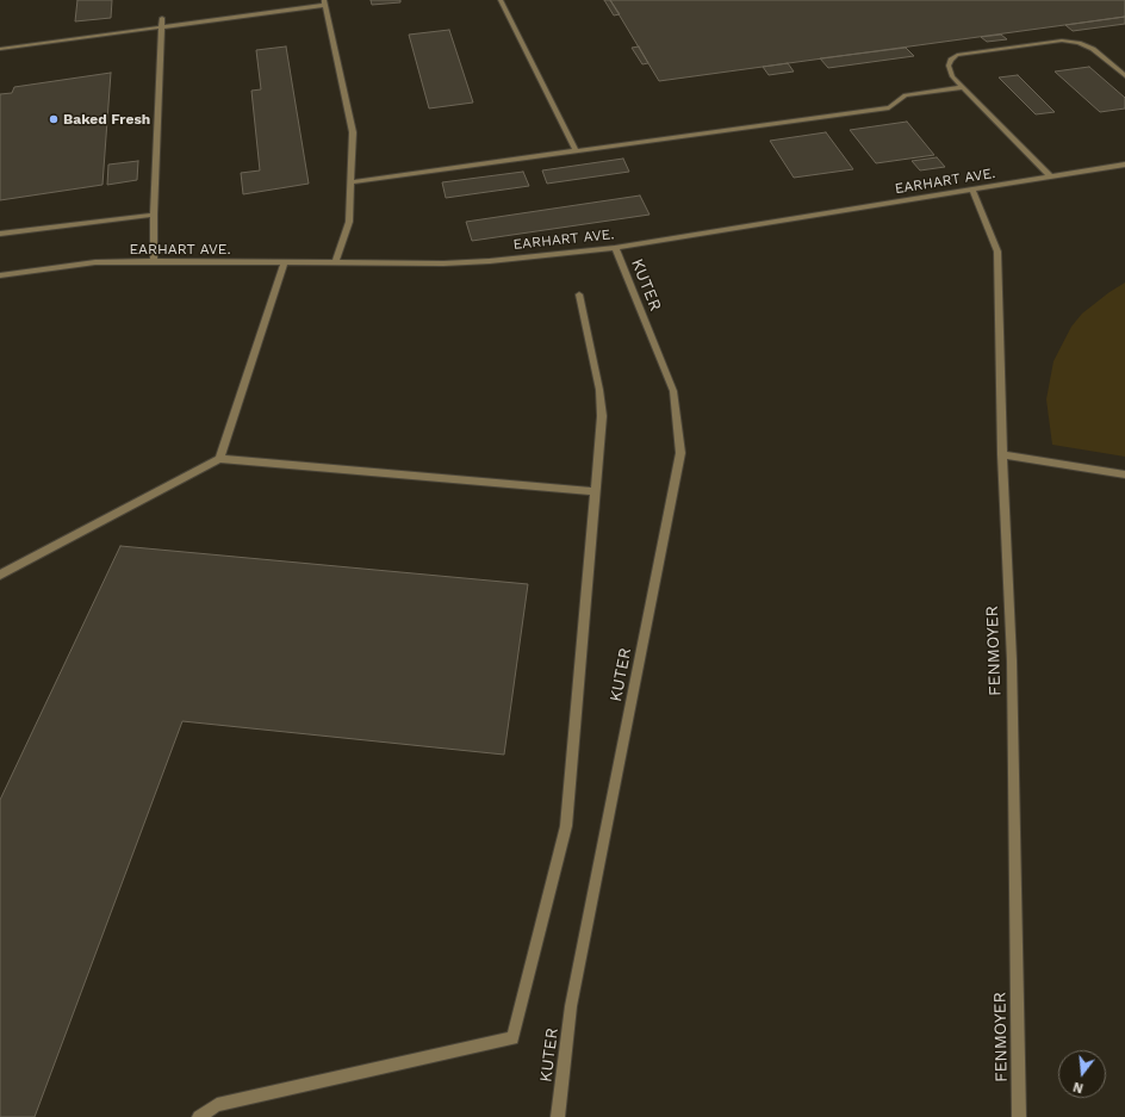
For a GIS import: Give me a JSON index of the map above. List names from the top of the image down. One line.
{"streets":{"lane":["EARHART AVE.","KUTER","FENMOYER"]},"crossings":[["EARHART AVE.","KUTER"],["EARHART AVE.","FENMOYER"]],"places":["Baked Fresh"],"north":"bottom"}
